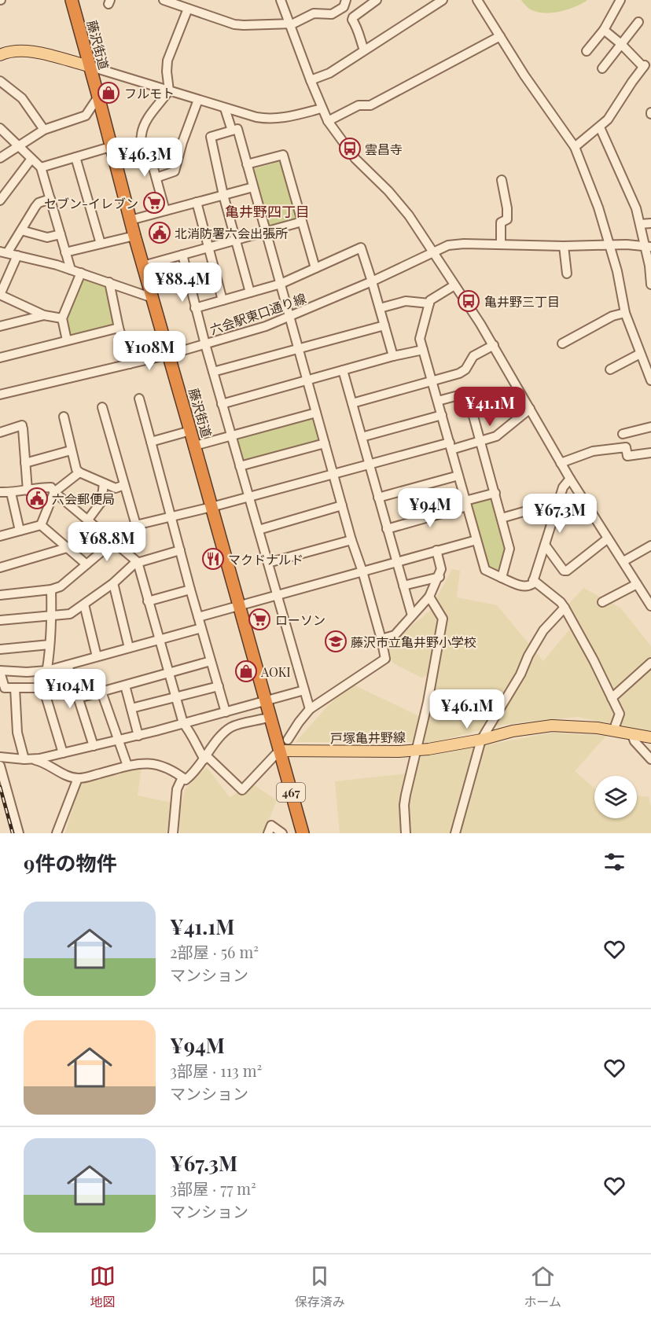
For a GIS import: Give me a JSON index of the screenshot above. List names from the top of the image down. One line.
{"streets":{"highway":["藤沢街道","467"],"main road":["戸塚亀井野線"],"street":["六会駅東口通り線"]},"crossings":[["藤沢街道","六会駅東口通り線"],["藤沢街道","戸塚亀井野線"]],"districts":["亀井野四丁目"],"places":{"shop":["フルモト","AOKI"],"bus stop":["雲昌寺","亀井野三丁目"],"supermarket":["セブン-イレブン","ローソン"],"public building":["北消防署六会出張所","六会郵便局"],"restaurant":["マクドナルド"],"school or university":["藤沢市立亀井野小学校"]},"page":{"price":["¥46.3M","¥88.4M","¥108M","¥41.1M","¥94M","¥67.3M","¥68.8M","¥104M","¥46.1M"],"heading":"9件の物件","list":[{"name":"¥41.1M","note":"2部屋 · 56 m² · マンション"},{"name":"¥94M","note":"3部屋 · 113 m² · マンション"},{"name":"¥67.3M","note":"3部屋 · 77 m² · マンション"}],"tabs":["地図","保存済み","ホーム"]}}
